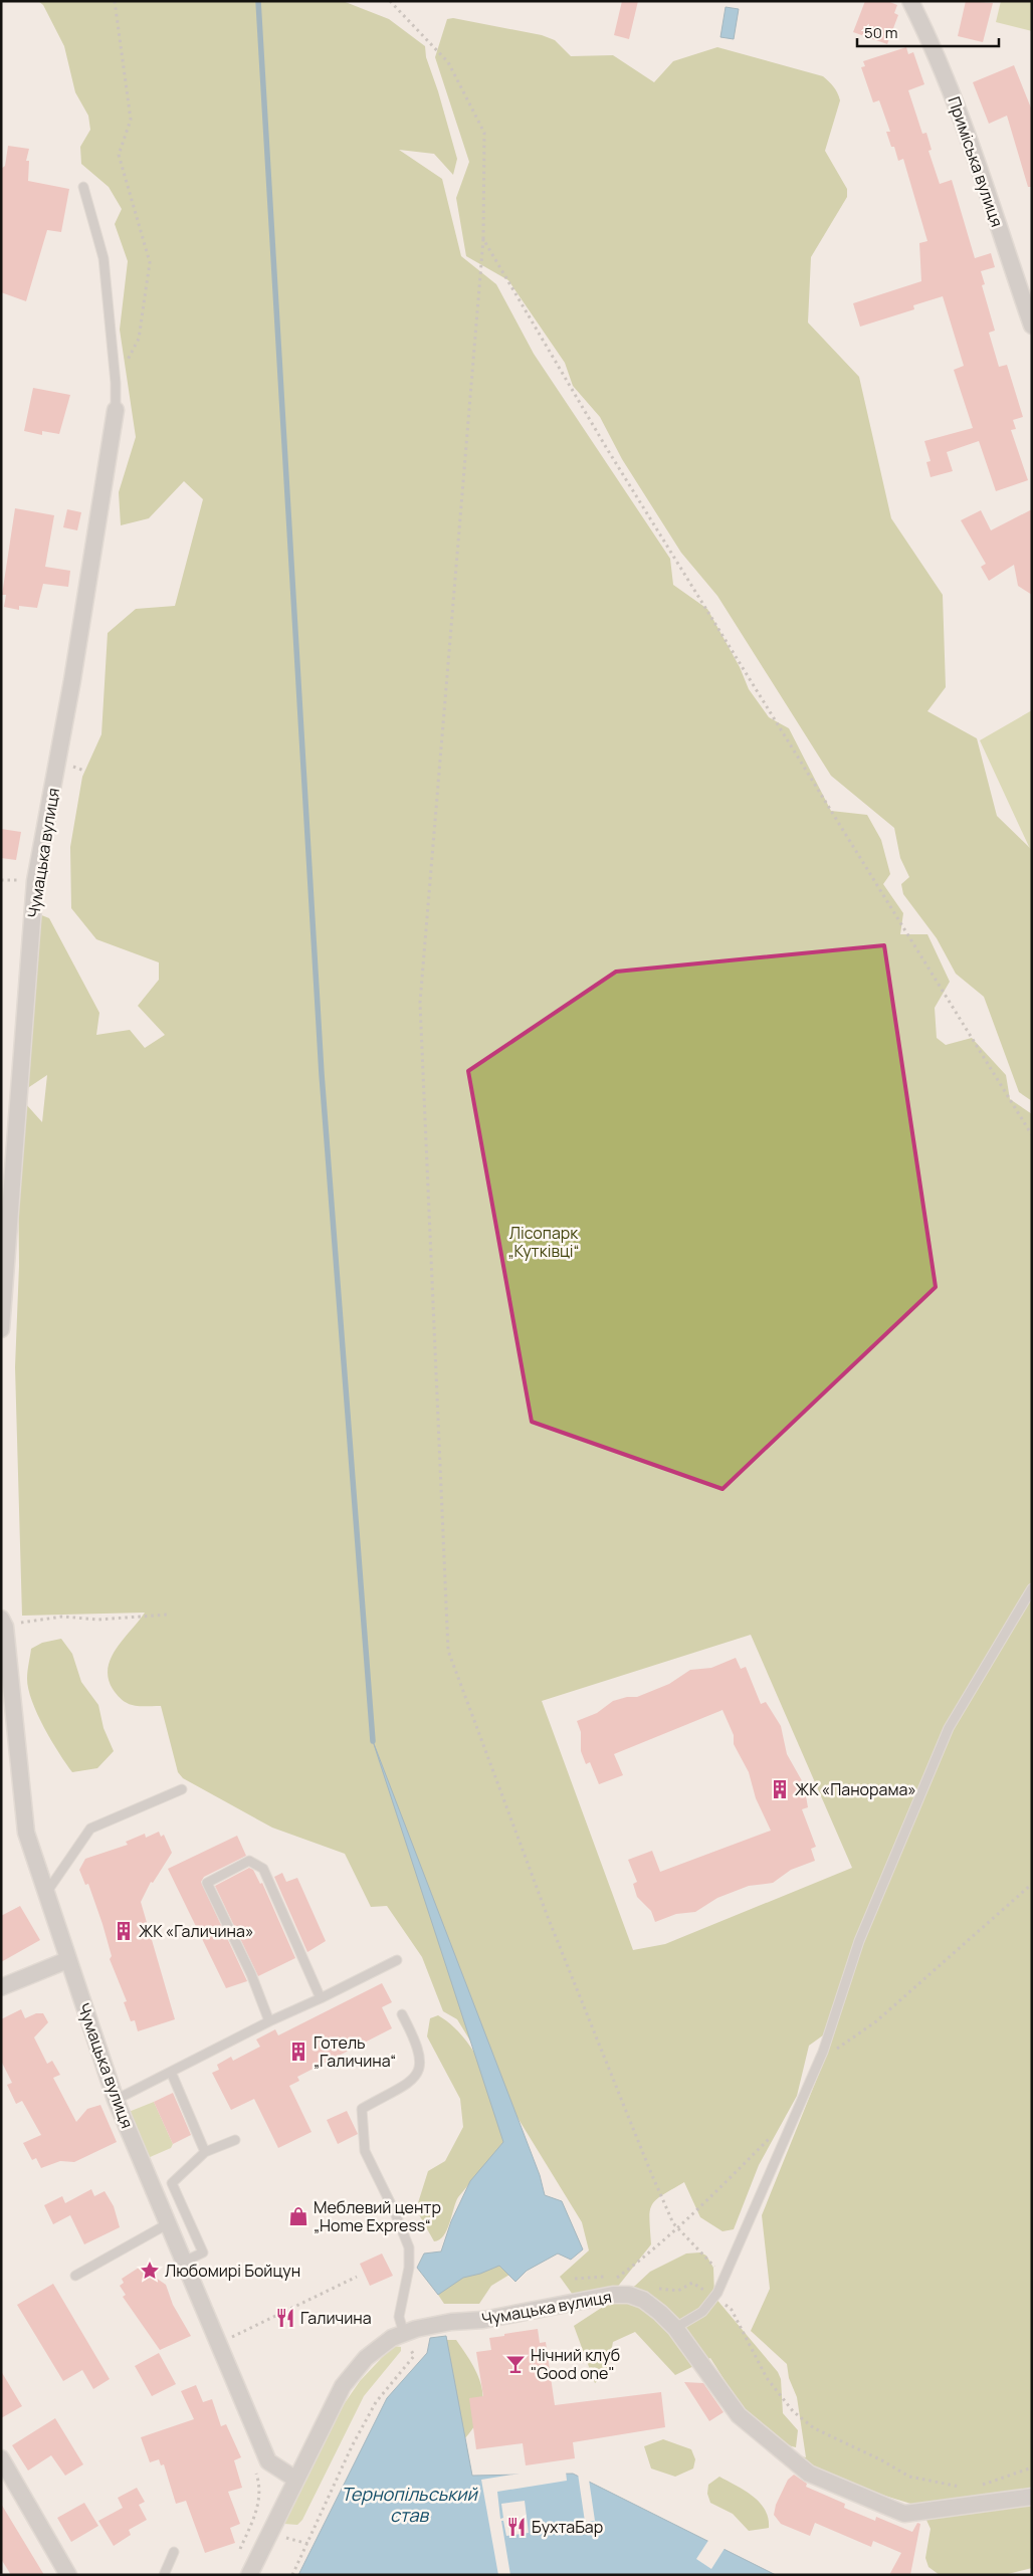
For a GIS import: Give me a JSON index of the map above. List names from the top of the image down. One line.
{"streets":{"street":["Приміська вулиця","Чумацька вулиця"]},"water":["Тернопільський став"],"parks":["Лісопарк „Кутківці“"],"places":{"building":["ЖК «Панорама»","ЖК «Галичина»","Готель „Галичина“"],"shop":["Меблевий центр „Home Express“"],"place":["Любомирі Бойцун"],"restaurant":["Галичина","БухтаБар"],"bar":["Нічний клуб \"Good one\""]},"scale_bar":"50 m"}
